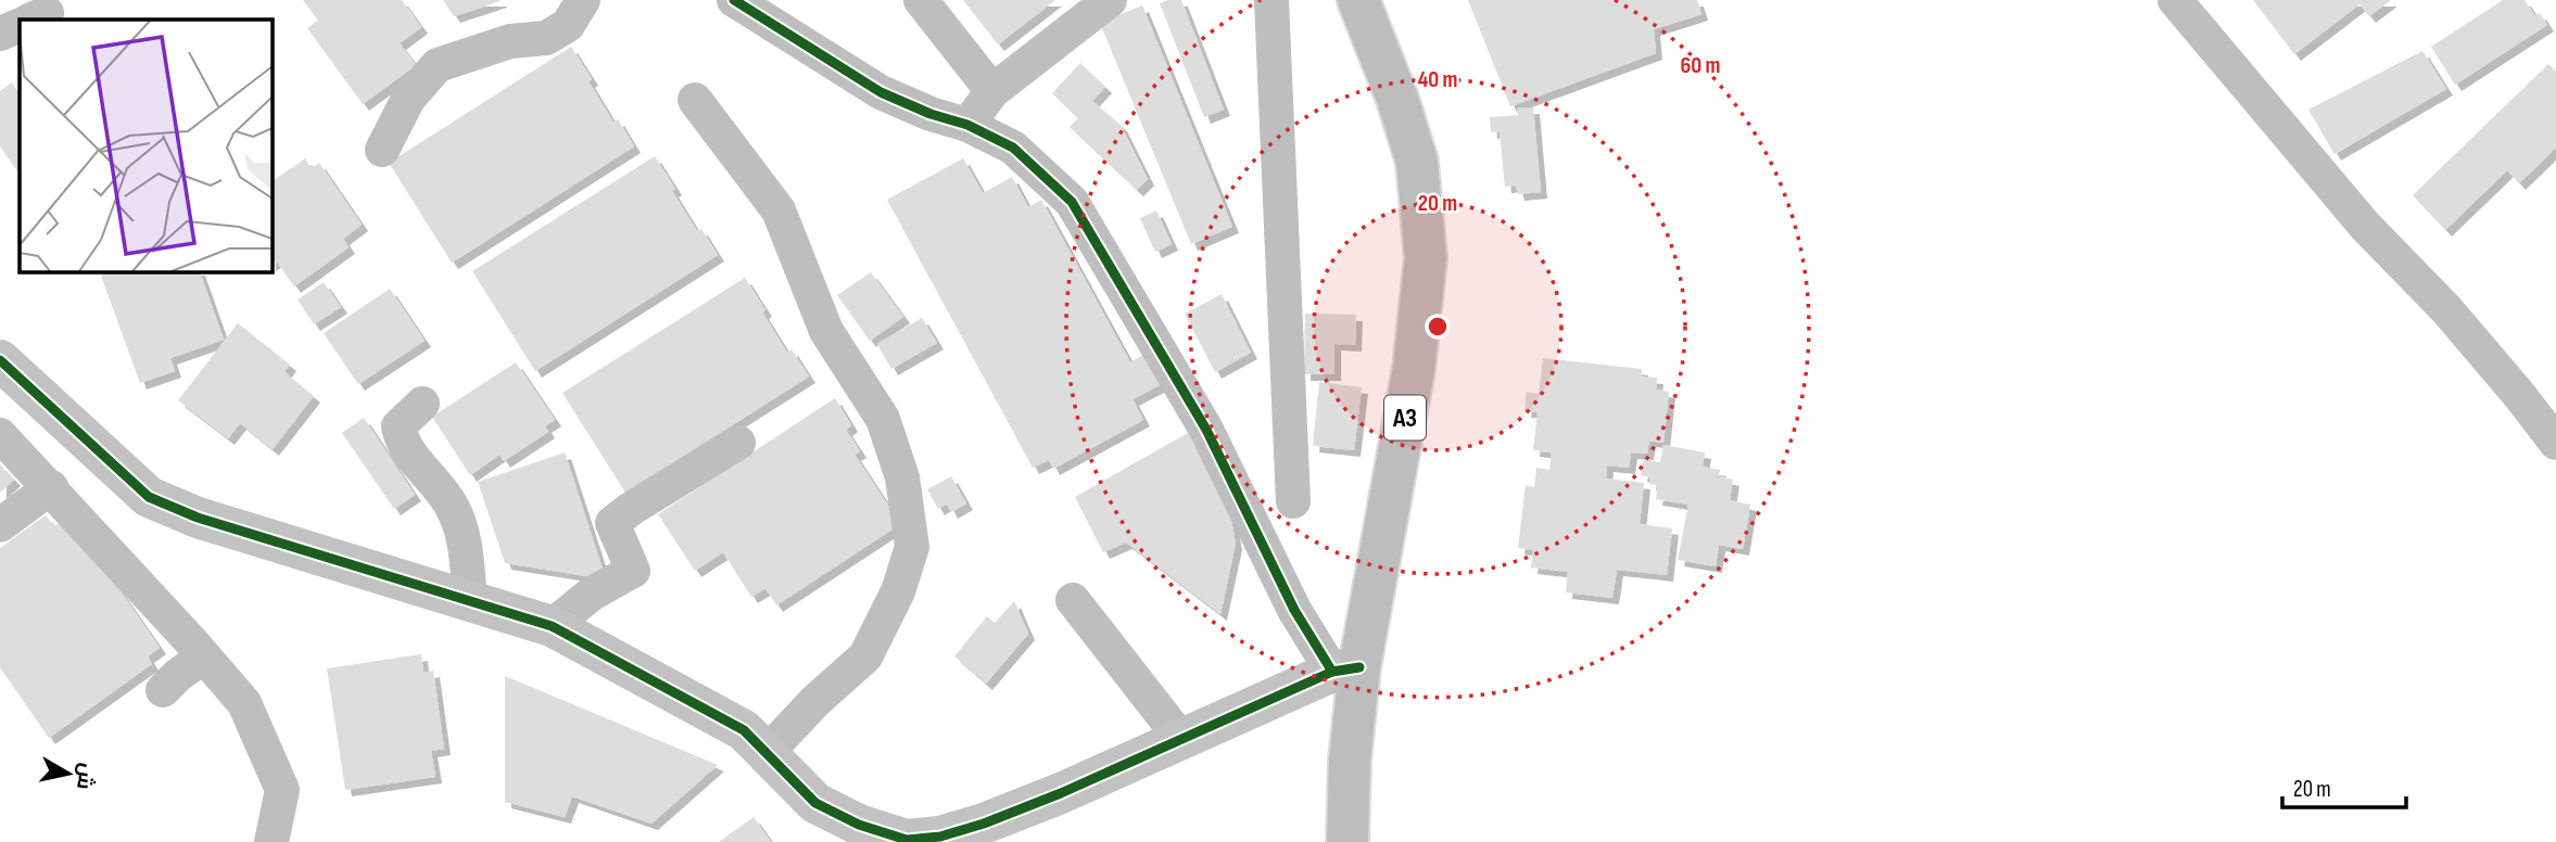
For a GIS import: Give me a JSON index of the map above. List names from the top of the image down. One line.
{"streets":{"highway":["A3"]},"scale_bar":"20 m","north":"right","rings":["60 m","40 m","20 m"]}
